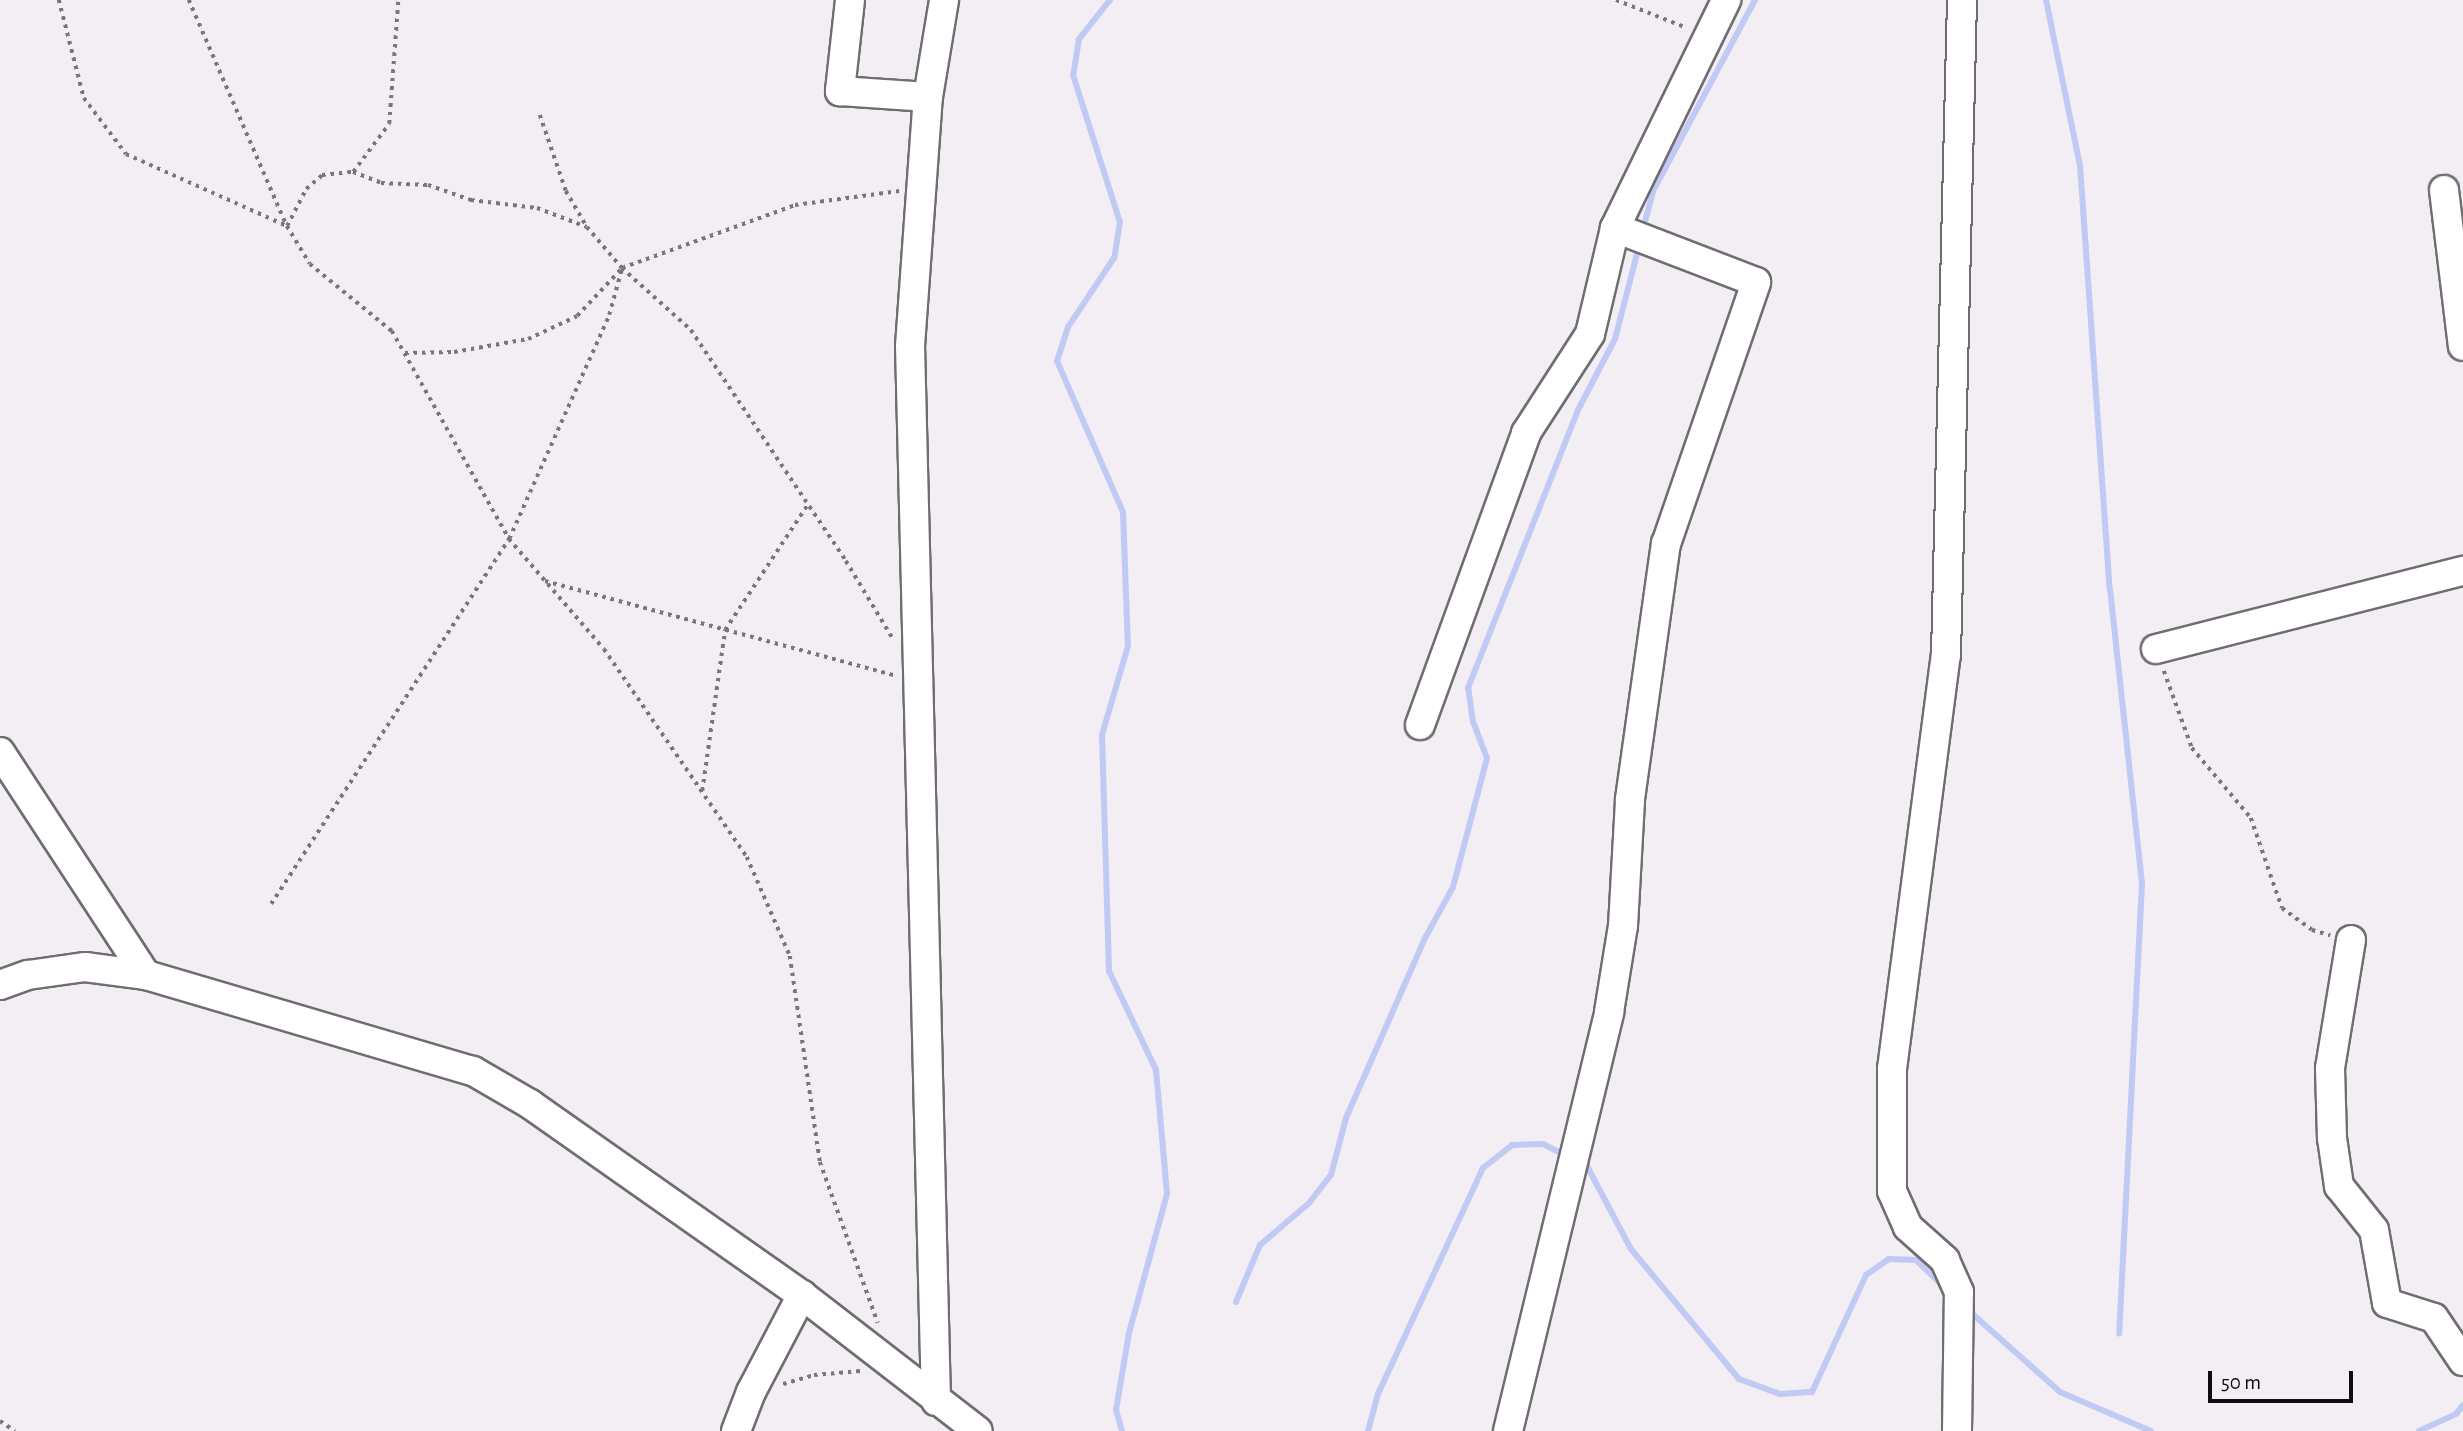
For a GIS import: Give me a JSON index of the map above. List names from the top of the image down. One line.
{"scale_bar":"50 m"}
